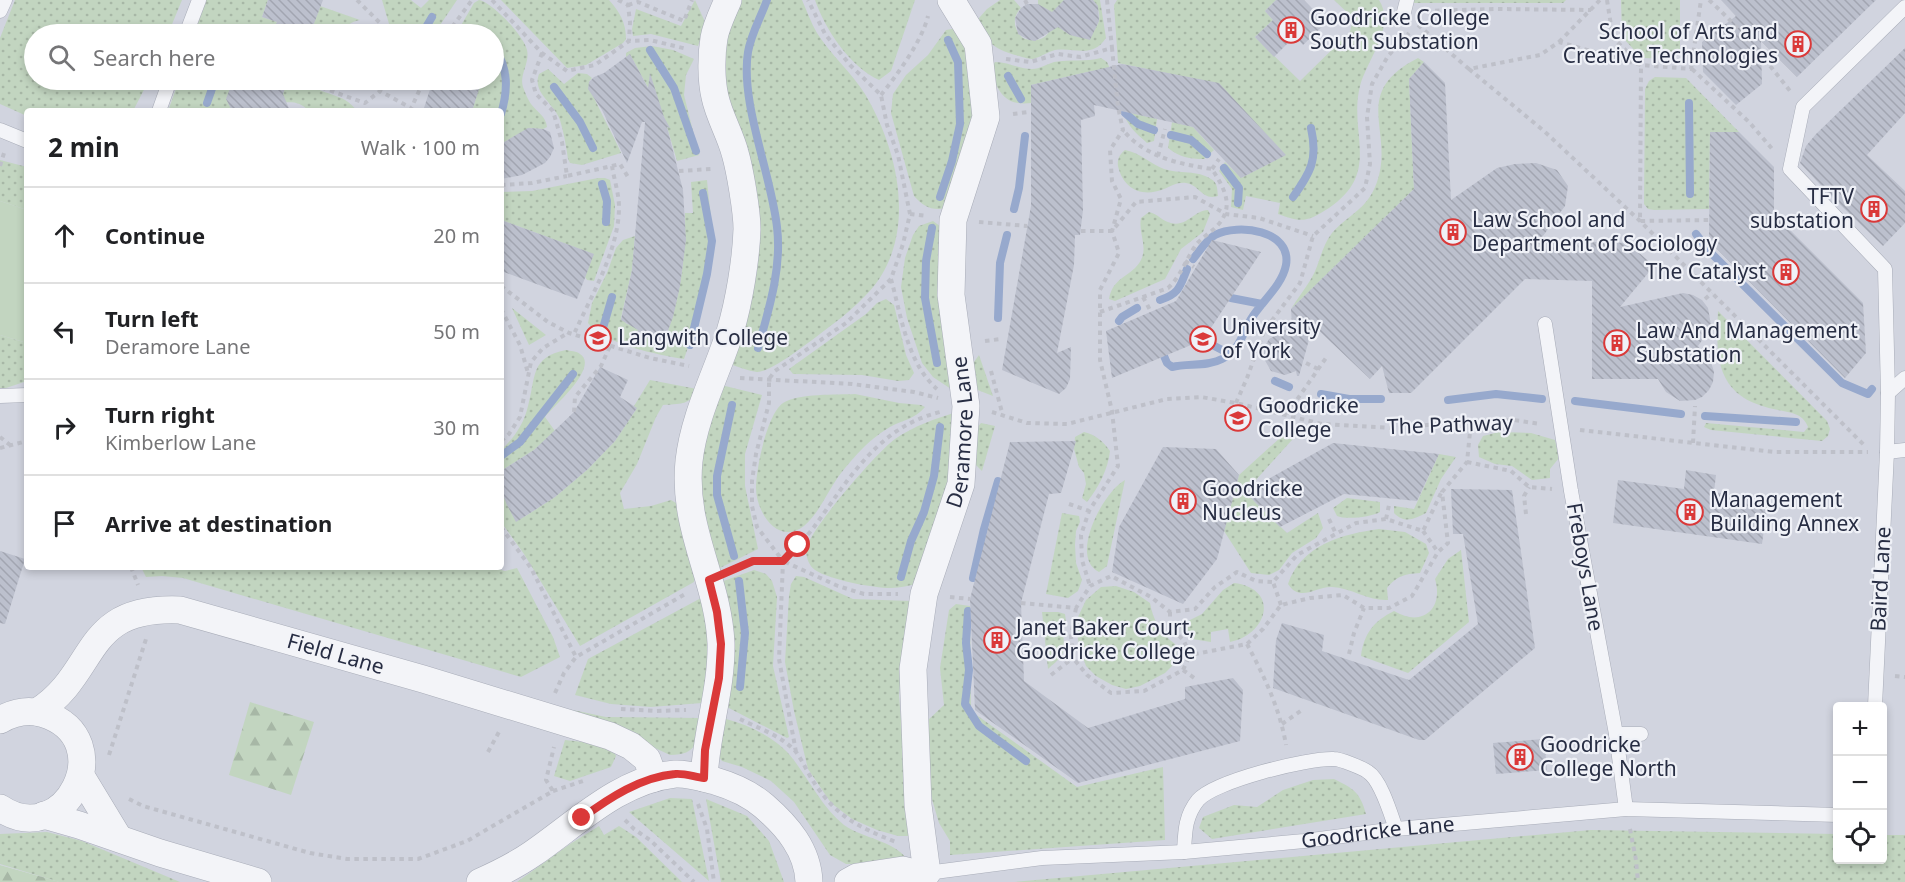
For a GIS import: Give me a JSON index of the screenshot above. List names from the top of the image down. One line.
{"streets":{"street":["Deramore Lane","Field Lane","Goodricke Lane"],"lane":["Freboys Lane","Baird Lane"],"path":["The Pathway"]},"crossings":[["The Pathway","Deramore Lane"],["The Pathway","Freboys Lane"],["Deramore Lane","Goodricke Lane"],["Freboys Lane","Goodricke Lane"]],"places":{"building":["Goodricke College South Substation","School of Arts and Creative Technologies","TFTV substation","Law School and Department of Sociology","The Catalyst","Law And Management Substation","Goodricke Nucleus","Management Building Annex","Janet Baker Court, Goodricke College","Goodricke College North"],"school or university":["Langwith College","University of York","Goodricke College"]},"page":{"search":"Search here","heading":["2 min","Walk · 100 m"],"list":[["Continue","20 m"],["Turn left","Deramore Lane","50 m"],["Turn right","Kimberlow Lane","30 m"],"Arrive at destination"],"map_buttons":["+","−"]}}
